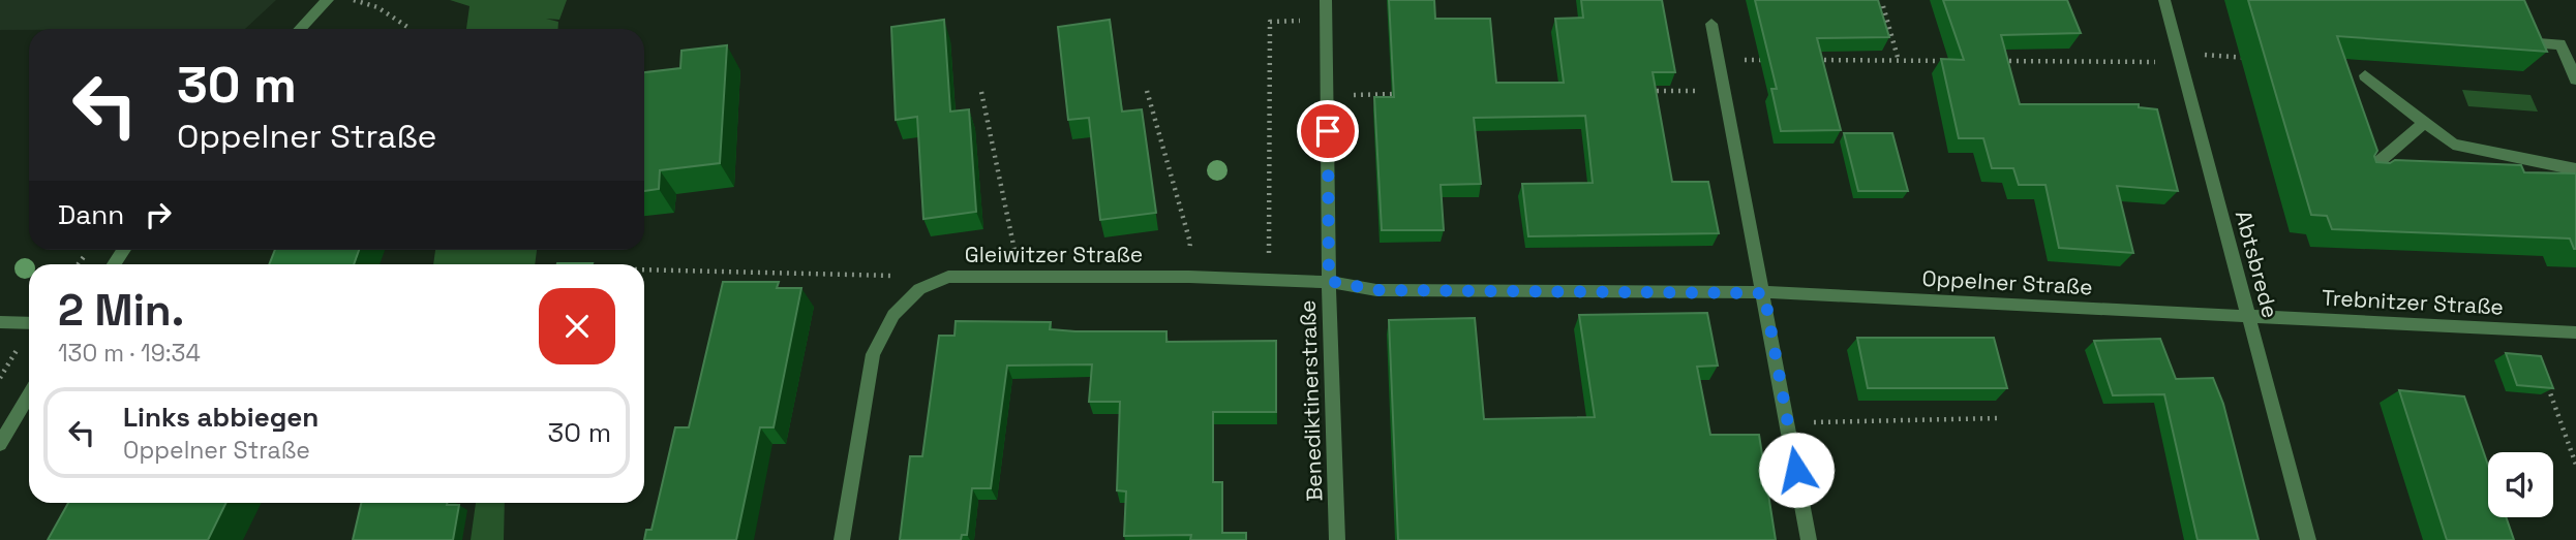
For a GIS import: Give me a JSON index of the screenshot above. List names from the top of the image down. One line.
{"streets":{"street":["Gleiwitzer Straße","Abtsbrede","Oppelner Straße","Trebnitzer Straße","Benediktinerstraße"]},"crossings":[["Gleiwitzer Straße","Oppelner Straße"],["Gleiwitzer Straße","Benediktinerstraße"],["Abtsbrede","Oppelner Straße"],["Abtsbrede","Trebnitzer Straße"],["Oppelner Straße","Trebnitzer Straße"],["Oppelner Straße","Benediktinerstraße"]],"page":{"turn":["30 m","Oppelner Straße"],"then":"Dann","heading":["2 Min.","130 m · 19:34"],"list":[{"name":"Links abbiegen","note":"Oppelner Straße","value":"30 m"}]}}
